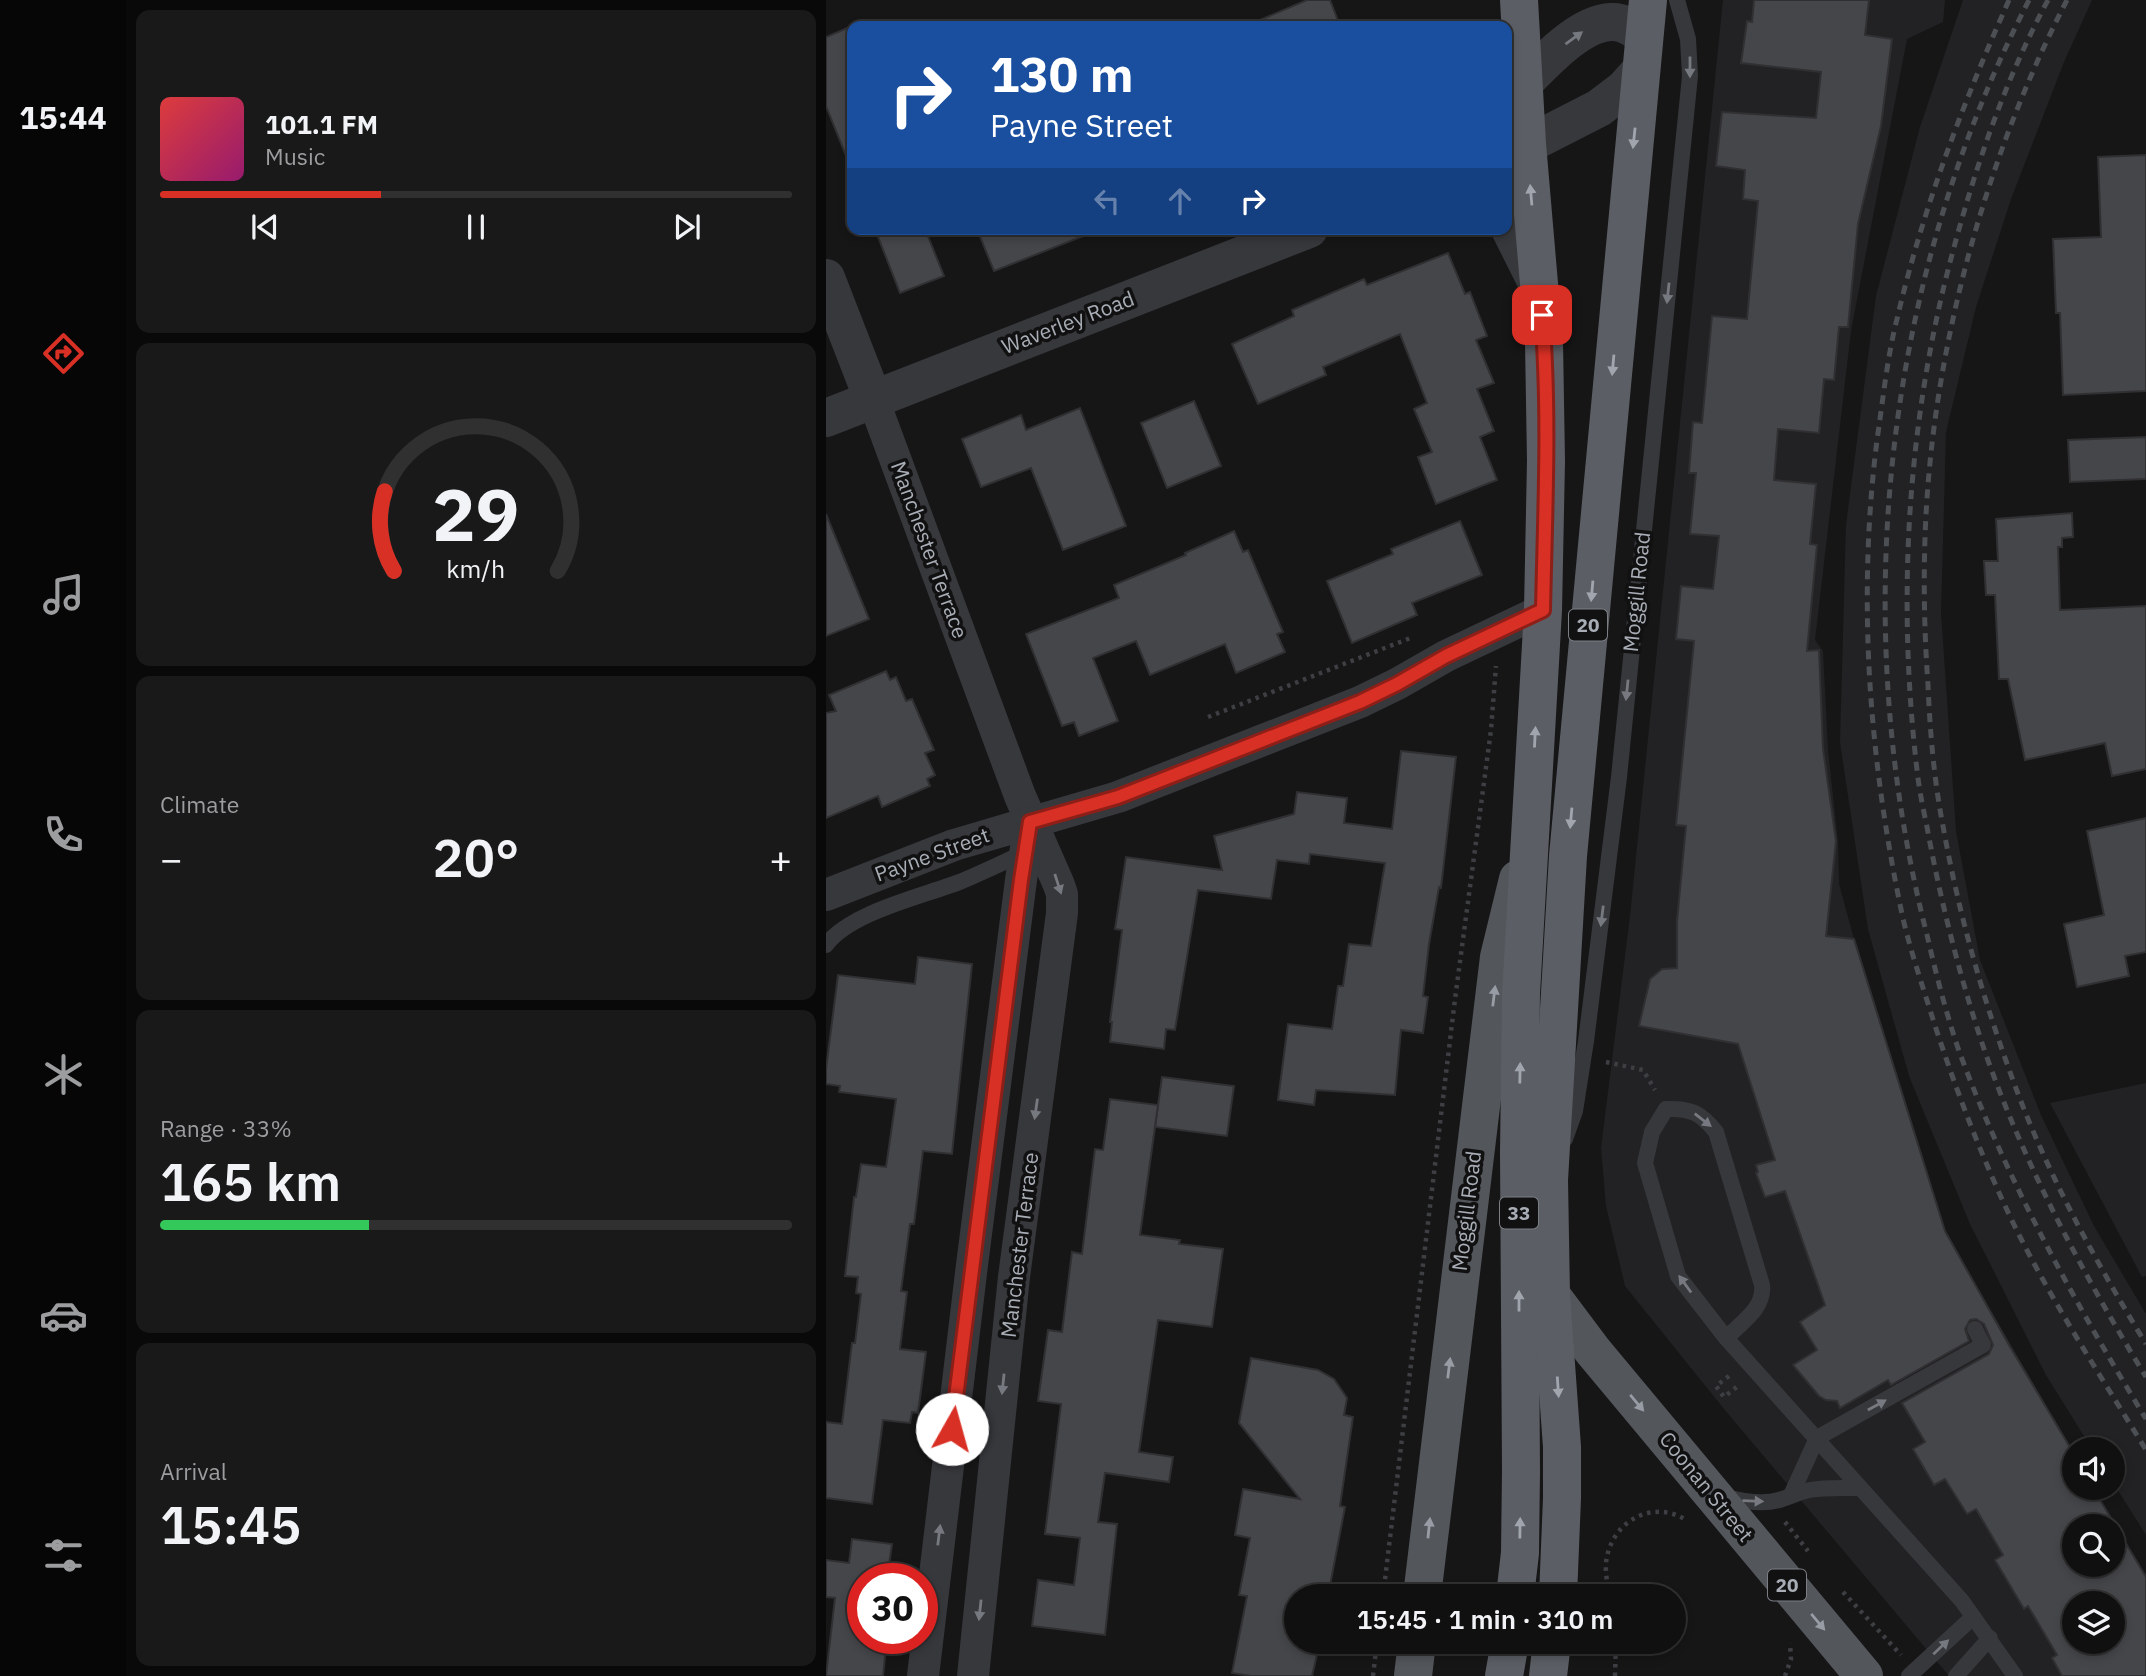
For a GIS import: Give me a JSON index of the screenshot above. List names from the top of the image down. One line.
{"streets":{"highway":["Moggill Road","20","33"],"main road":["Coonan Street"],"street":["Waverley Road","Manchester Terrace","Payne Street"]},"crossings":[["Waverley Road","Manchester Terrace"],["Manchester Terrace","Payne Street"],["Moggill Road","Payne Street"],["Moggill Road","Coonan Street"]],"one_way":["Coonan Street"],"page":{"tabs":"15:44","turn":["130 m","Payne Street"],"song":["101.1 FM","Music"],"tile":["Climate",["Range · 33%","165 km"],["Arrival","15:45"]],"heat":["−","20°","+"],"limit":"30","trip":"15:45 · 1 min · 310 m","gauge":["29","km/h"]}}
